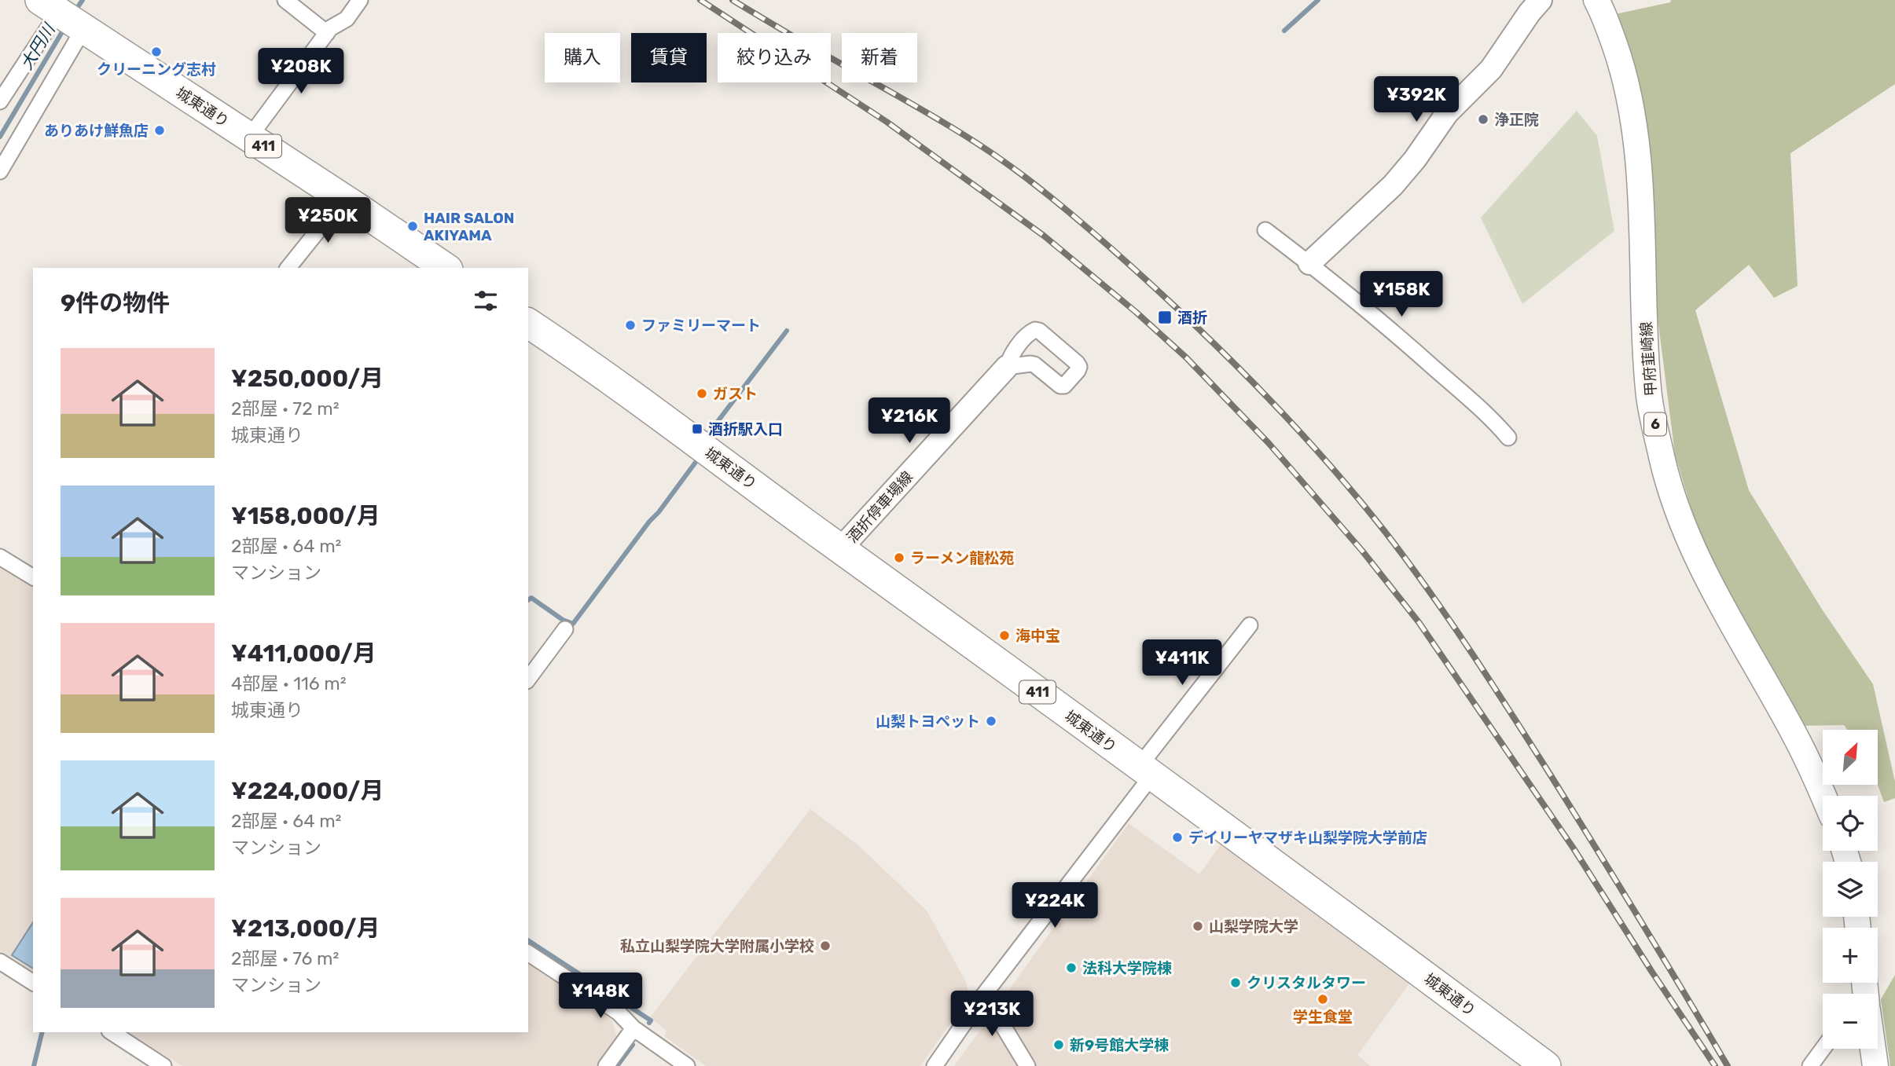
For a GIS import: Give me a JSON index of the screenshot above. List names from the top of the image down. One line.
{"streets":{"highway":["城東通り","411"],"main road":["甲府韮崎線","6"],"street":["酒折停車場線"]},"crossings":[["城東通り","酒折停車場線"]],"water":["大円川"],"places":{"other":["クリーニング志村","浄正院","ありあけ鮮魚店","HAIR SALON AKIYAMA","ファミリーマート","ガスト","ラーメン龍松苑","海中宝","山梨トヨペット","デイリーヤマザキ山梨学院大学前店","山梨学院大学","私立山梨学院大学附属小学校","法科大学院棟","クリスタルタワー","学生食堂","新9号館大学棟"],"transit":["酒折","酒折駅入口"]},"north":"top right","page":{"chip":["購入","賃貸","絞り込み","新着"],"price":["¥208K","¥392K","¥250K","¥158K","¥216K","¥411K","¥224K","¥148K","¥213K"],"heading":"9件の物件","list":[{"name":"¥250,000/月","note":"2部屋 · 72 m² · 城東通り"},{"name":"¥158,000/月","note":"2部屋 · 64 m² · マンション"},{"name":"¥411,000/月","note":"4部屋 · 116 m² · 城東通り"},{"name":"¥224,000/月","note":"2部屋 · 64 m² · マンション"},{"name":"¥213,000/月","note":"2部屋 · 76 m² · マンション"}],"map_buttons":["+","−"]}}
